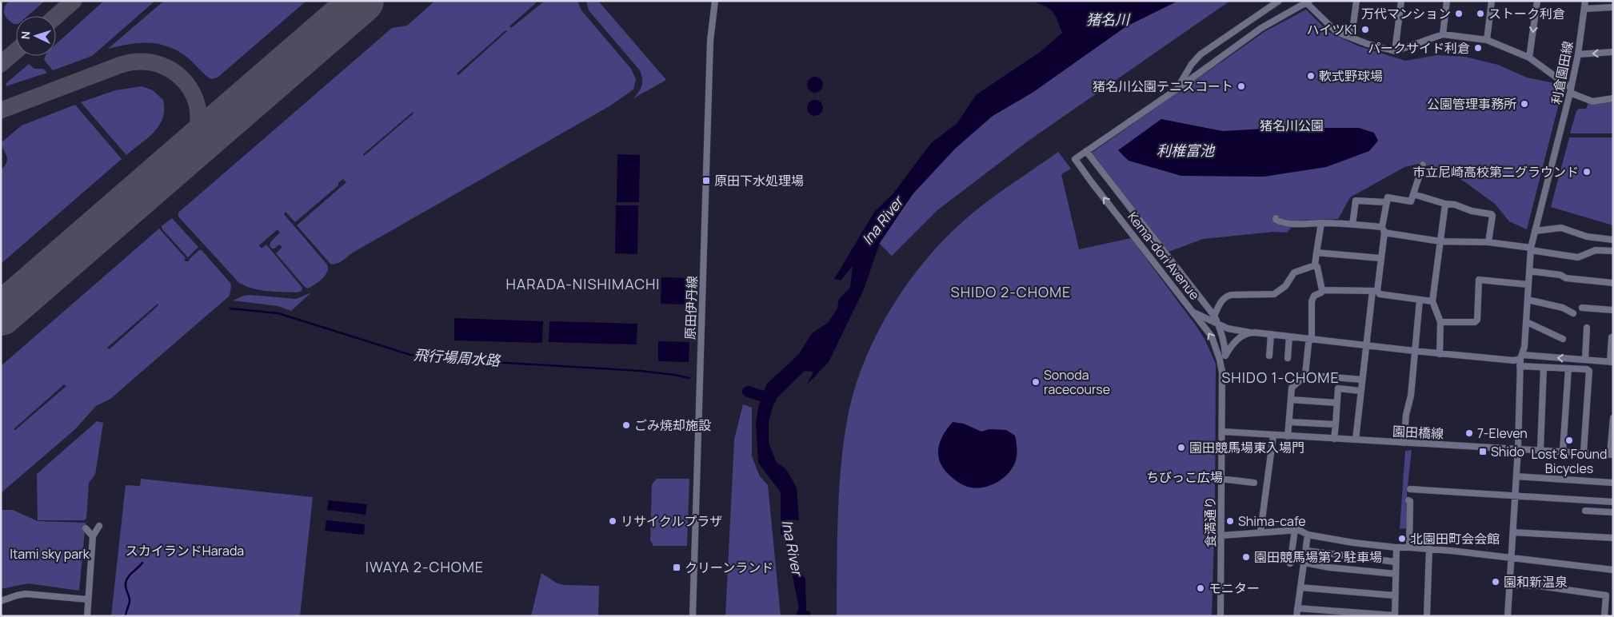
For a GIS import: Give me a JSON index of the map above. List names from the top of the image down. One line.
{"streets":{"street":["利倉園田線","Kema-dori Avenue","原田伊丹線","園田橋線","食満通り"]},"crossings":[["利倉園田線","園田橋線"],["Kema-dori Avenue","食満通り"],["園田橋線","食満通り"]],"districts":["HARADA-NISHIMACHI","SHIDO 2-CHOME","SHIDO 1-CHOME","IWAYA 2-CHOME"],"water":["猪名川","利椎富池","Ina River","飛行場周水路"],"parks":["猪名川公園","ちびっこ広場","スカイランドHarada","Itami sky park"],"places":{"other":["万代マンション","ストーク利倉","ハイツK1","パークサイド利倉","軟式野球場","猪名川公園テニスコート","公園管理事務所","市立尼崎高校第二グラウンド","Sonoda racecourse","ごみ焼却施設","7-Eleven","Lost & Found Bicycles","園田競馬場東入場門","リサイクルプラザ","Shima-cafe","北園田町会会館","園田競馬場第２駐車場","園和新温泉","モニター"],"transit":["原田下水処理場","Shido","クリーンランド"]},"north":"left"}
